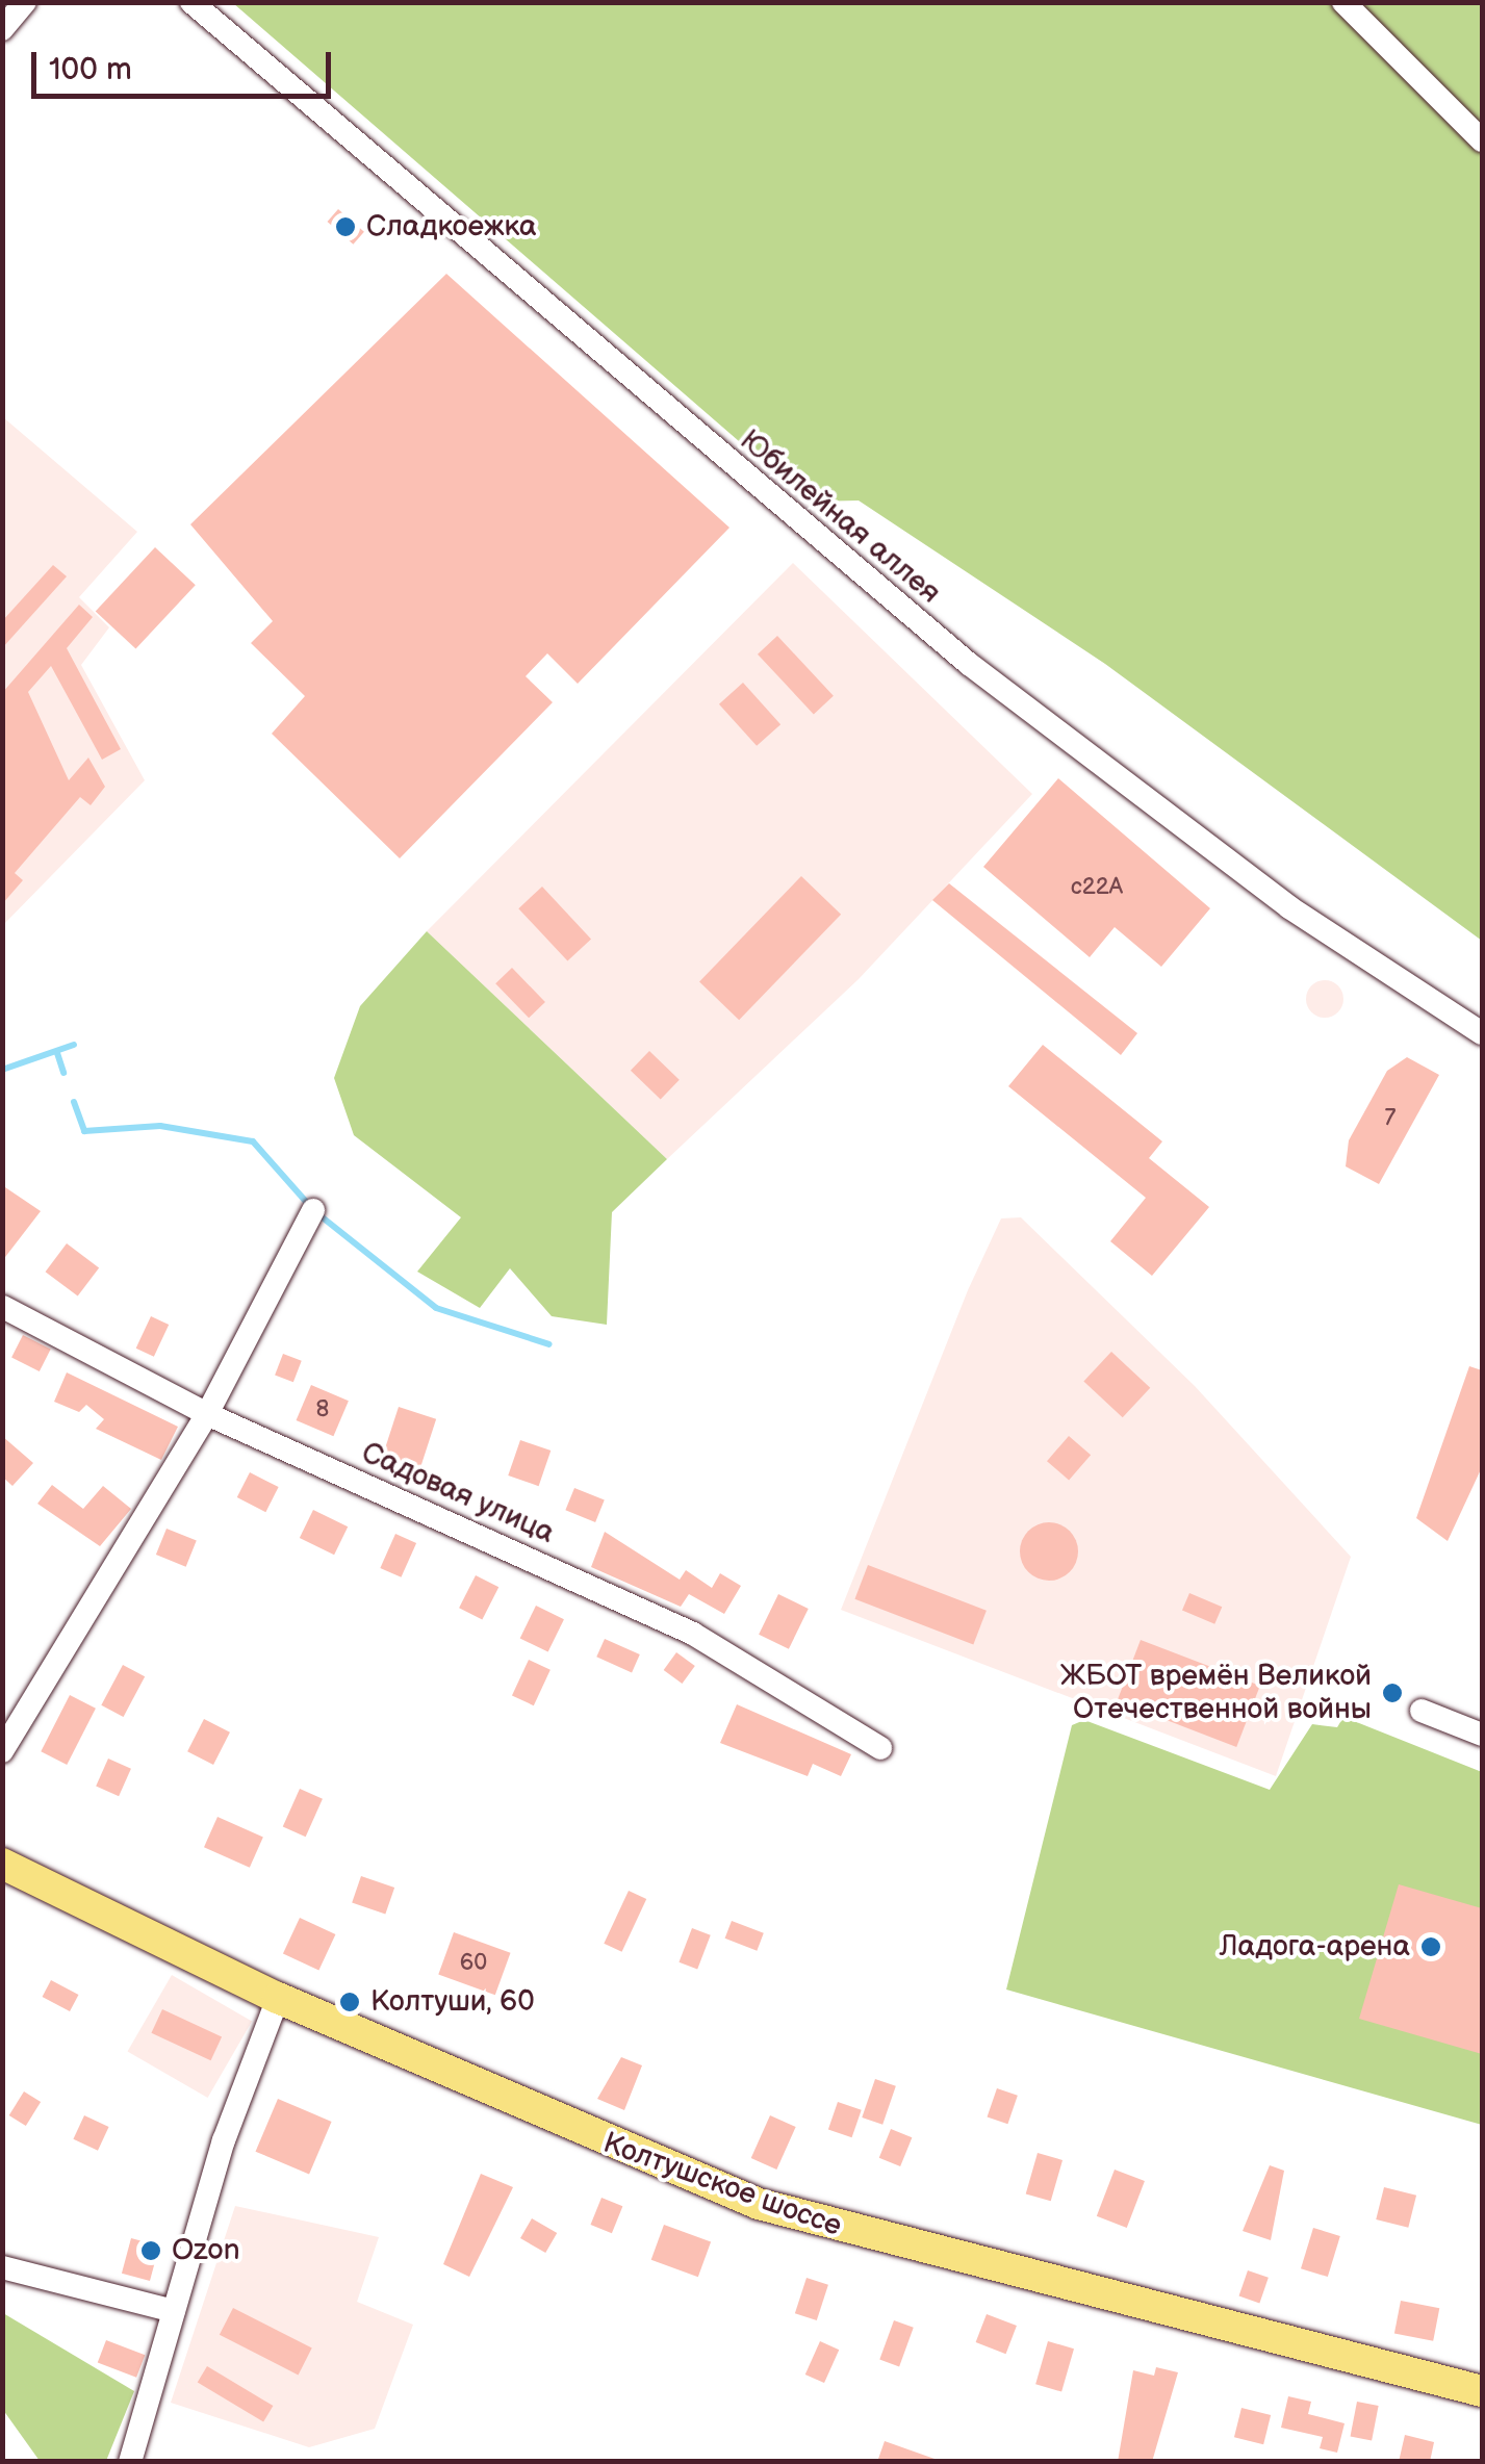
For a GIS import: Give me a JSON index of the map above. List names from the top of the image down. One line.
{"streets":{"main road":["Колтушское шоссе"],"street":["Юбилейная аллея","Садовая улица"]},"places":["Сладкоежка","ЖБОТ времён Великой Отечественной войны","Ладога-арена","Колтуши, 60","Ozon"],"house_numbers":["с22А","7","8","60"],"scale_bar":"100 m"}
